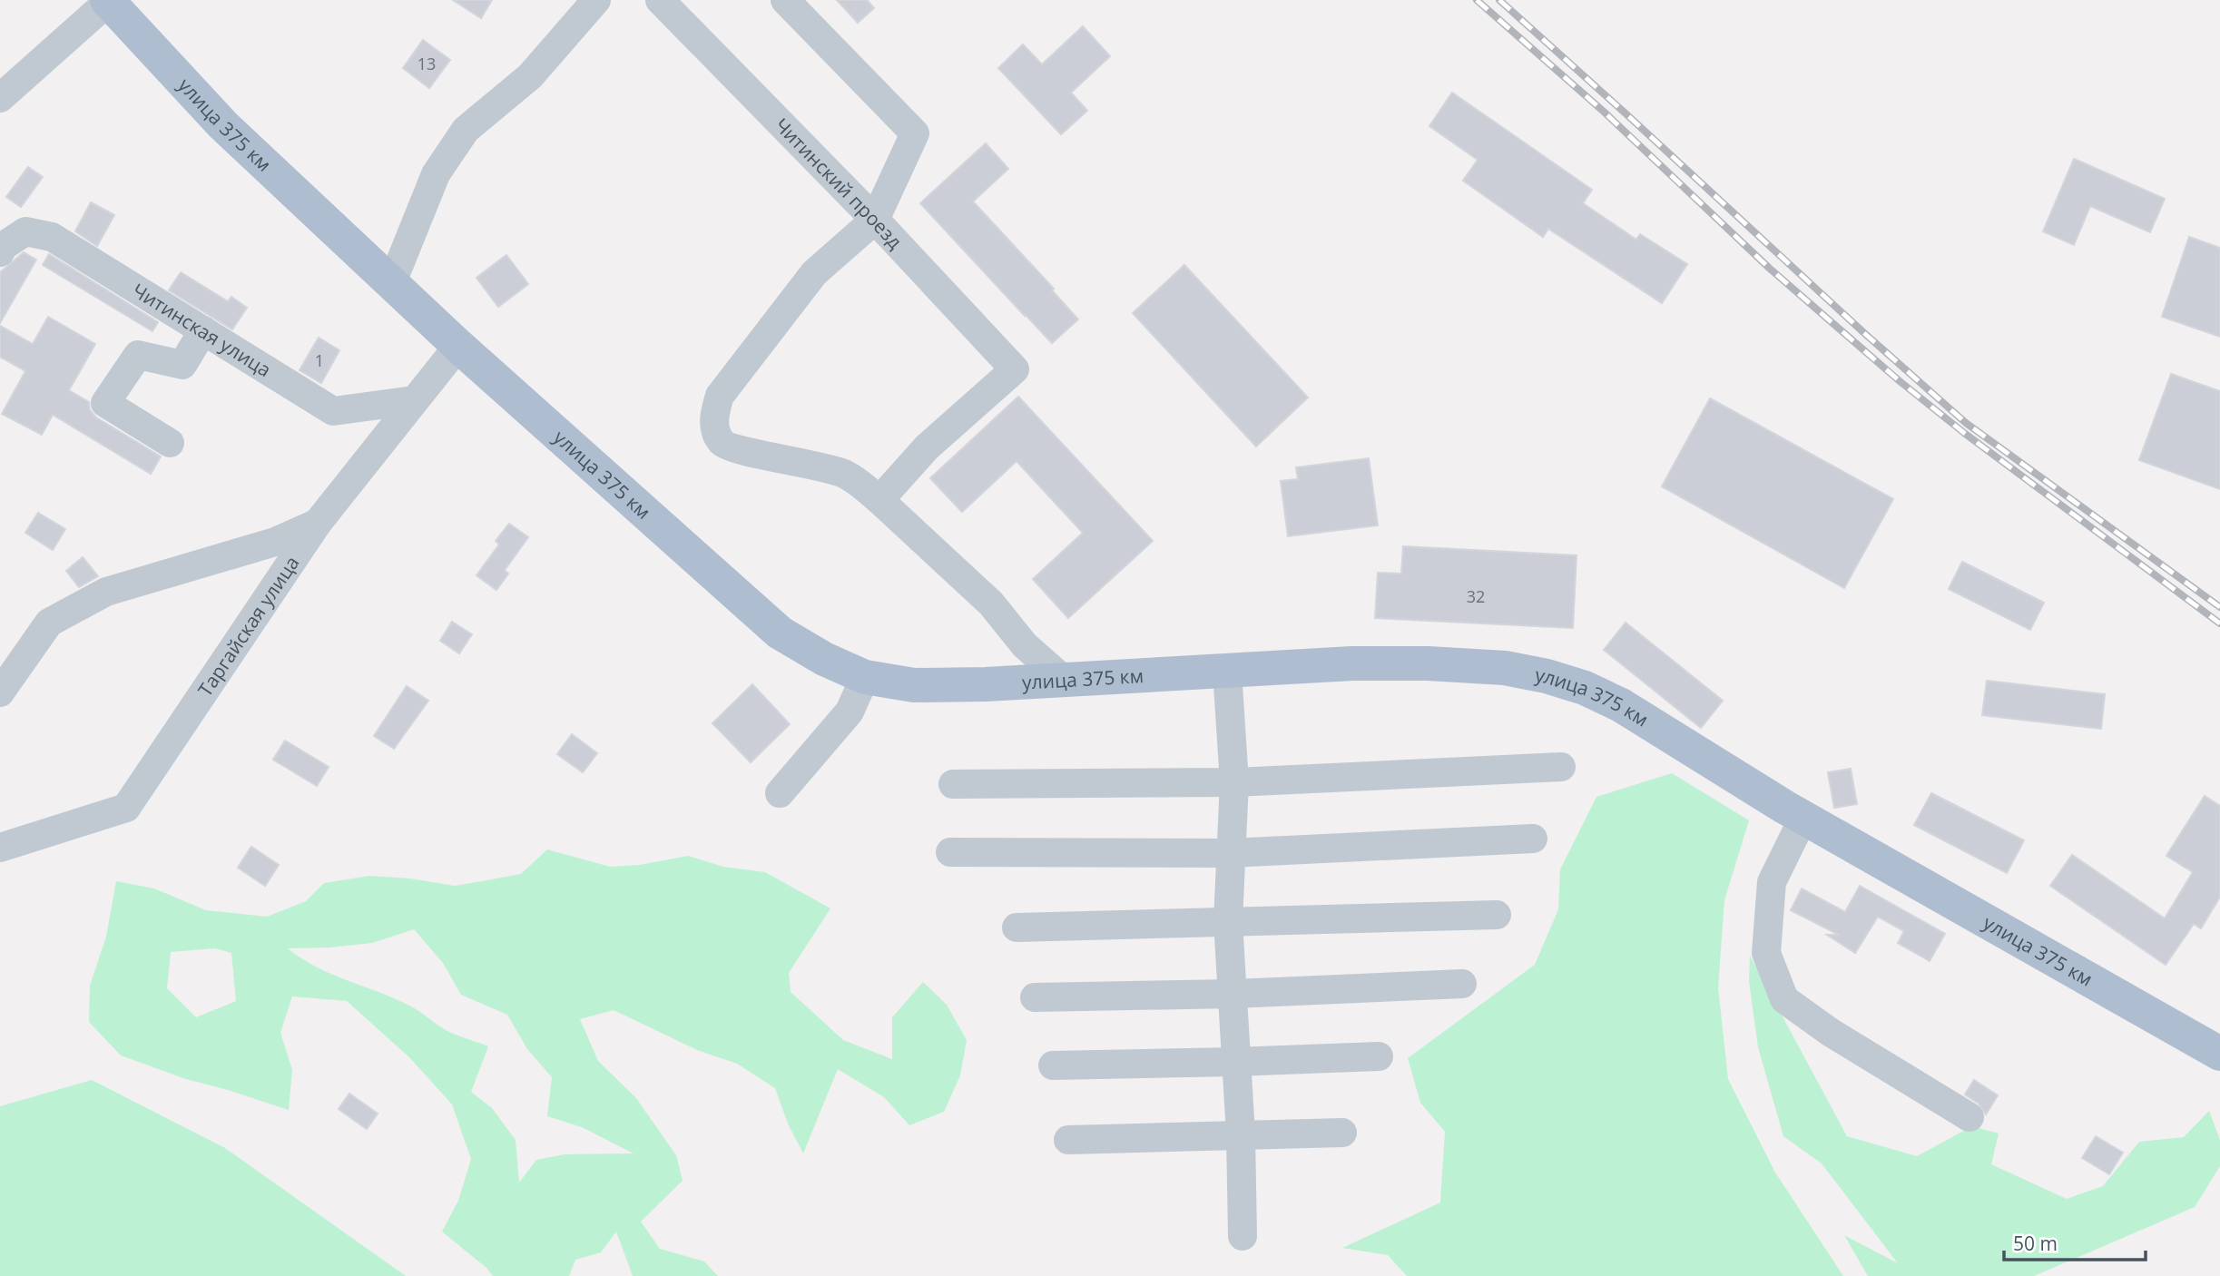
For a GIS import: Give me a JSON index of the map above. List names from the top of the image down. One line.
{"streets":{"main road":["улица 375 км"],"street":["Читинский проезд","Читинская улица","Таргайская улица"]},"crossings":[["улица 375 км","Таргайская улица"],["Читинская улица","Таргайская улица"]],"house_numbers":["13","1","32"],"scale_bar":"50 m"}
